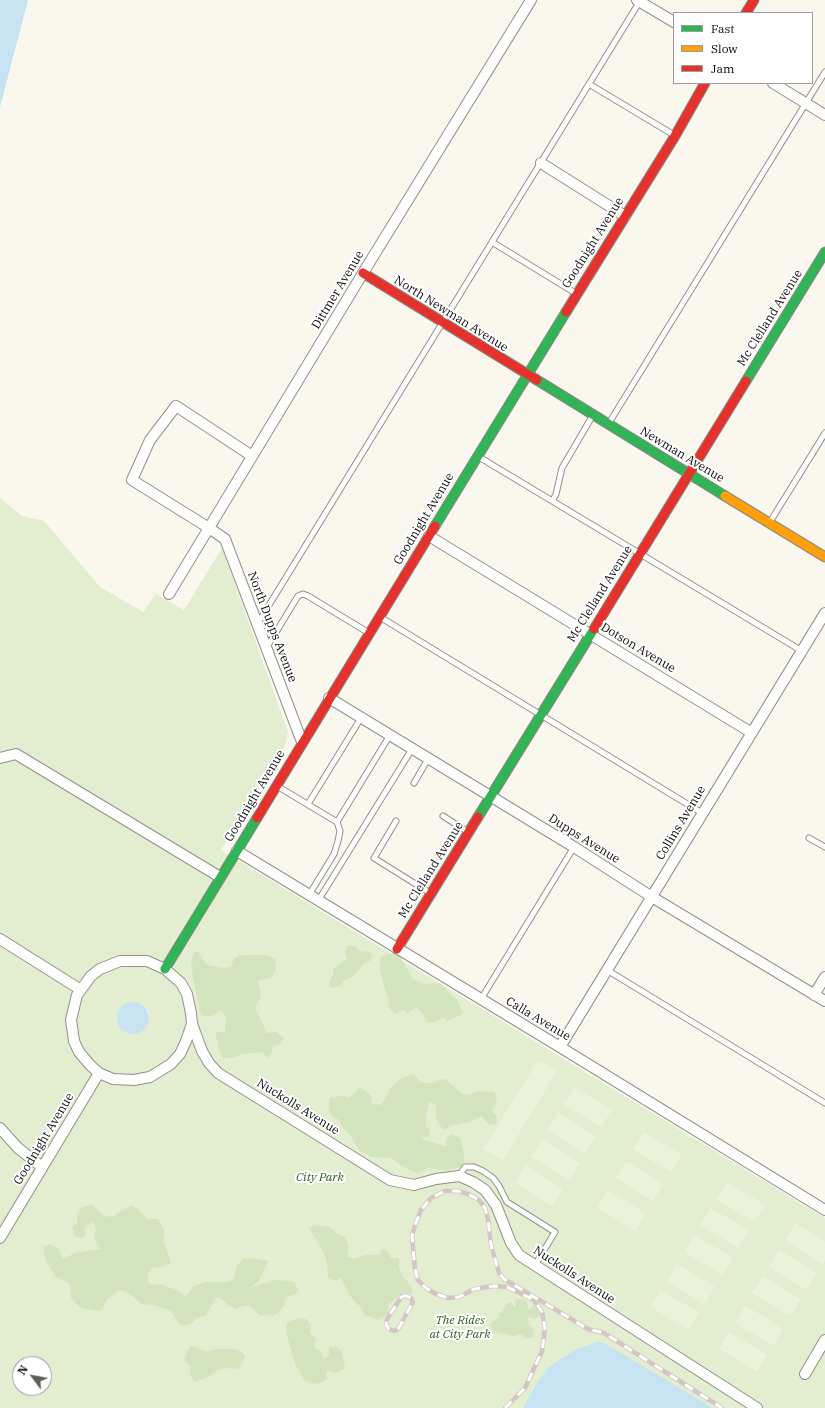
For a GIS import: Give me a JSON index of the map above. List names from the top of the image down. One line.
{"streets":{"street":["Goodnight Avenue","Dittmer Avenue","North Newman Avenue","Mc Clelland Avenue","Newman Avenue","North Dupps Avenue","Dotson Avenue","Collins Avenue","Dupps Avenue","Calla Avenue","Nuckolls Avenue"]},"crossings":[["Goodnight Avenue","North Newman Avenue"],["Goodnight Avenue","Newman Avenue"],["Goodnight Avenue","North Dupps Avenue"],["Goodnight Avenue","Dotson Avenue"],["Goodnight Avenue","Dupps Avenue"],["Goodnight Avenue","Calla Avenue"],["Goodnight Avenue","Nuckolls Avenue"],["Dittmer Avenue","North Newman Avenue"],["Dittmer Avenue","North Dupps Avenue"],["North Newman Avenue","Newman Avenue"],["Mc Clelland Avenue","Newman Avenue"],["Mc Clelland Avenue","Dotson Avenue"],["Mc Clelland Avenue","Dupps Avenue"],["Mc Clelland Avenue","Calla Avenue"],["Dotson Avenue","Collins Avenue"],["Collins Avenue","Dupps Avenue"],["Collins Avenue","Calla Avenue"]],"parks":["City Park","The Rides at City Park"],"legend":["Fast","Slow","Jam"],"north":"top left"}
